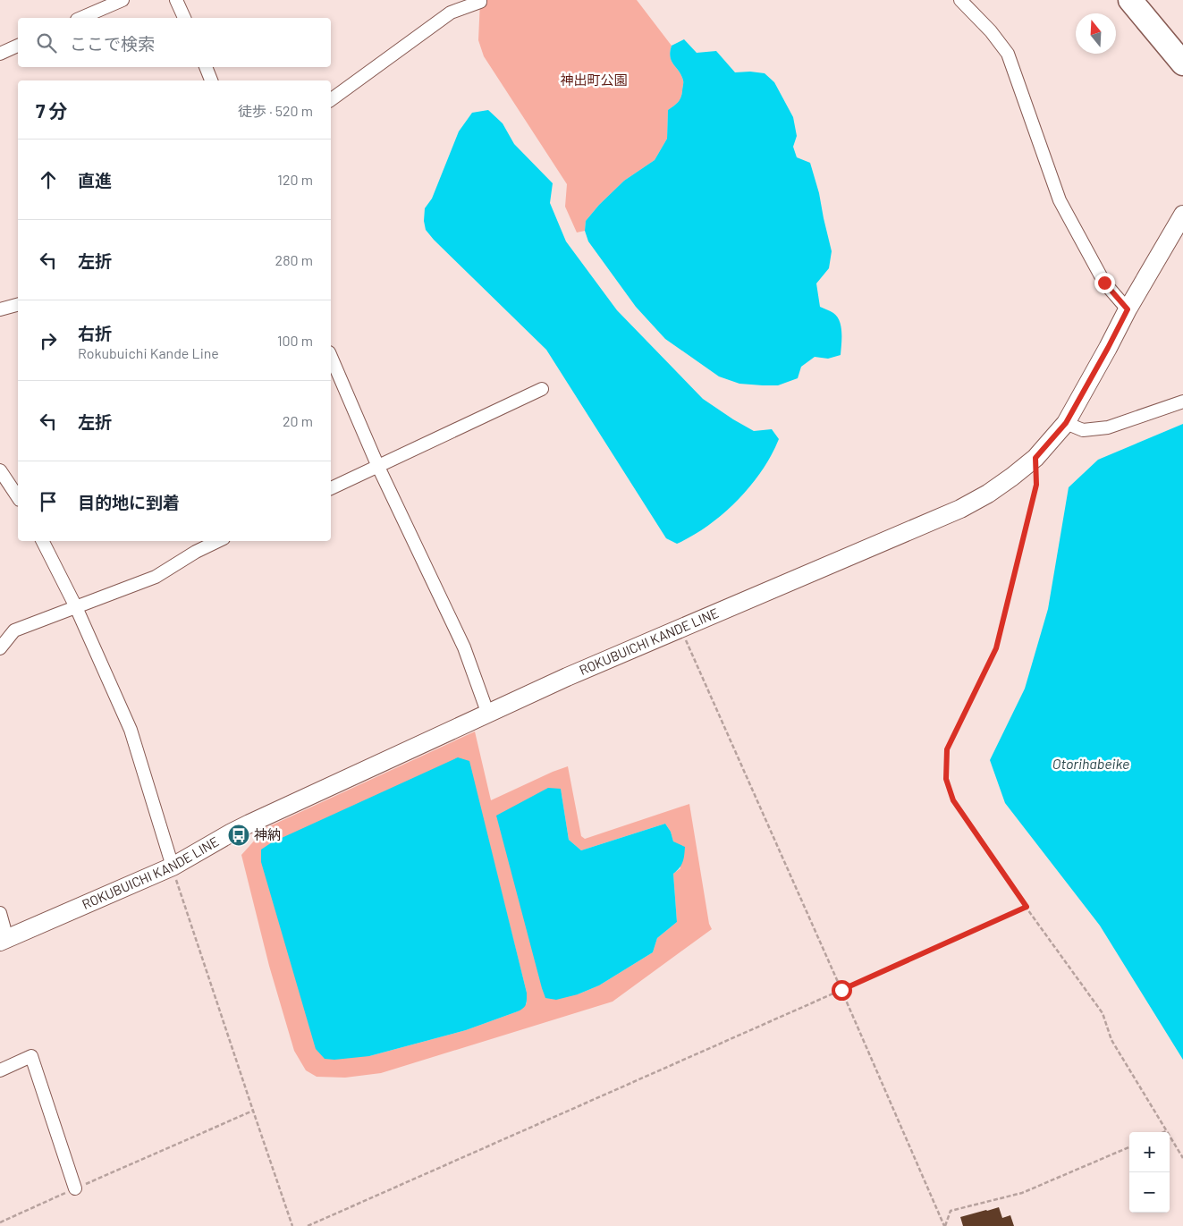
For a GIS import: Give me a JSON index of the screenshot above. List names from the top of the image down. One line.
{"streets":{"main road":["ROKUBUICHI KANDE LINE"]},"water":["Otorihabeike"],"parks":["神出町公園"],"places":{"bus stop":["神納"]},"north":"top","page":{"search":"ここで検索","heading":["7 分","徒歩 · 520 m"],"list":[["直進","120 m"],["左折","280 m"],["右折","Rokubuichi Kande Line","100 m"],["左折","20 m"],"目的地に到着"],"map_buttons":["+","−"]}}
